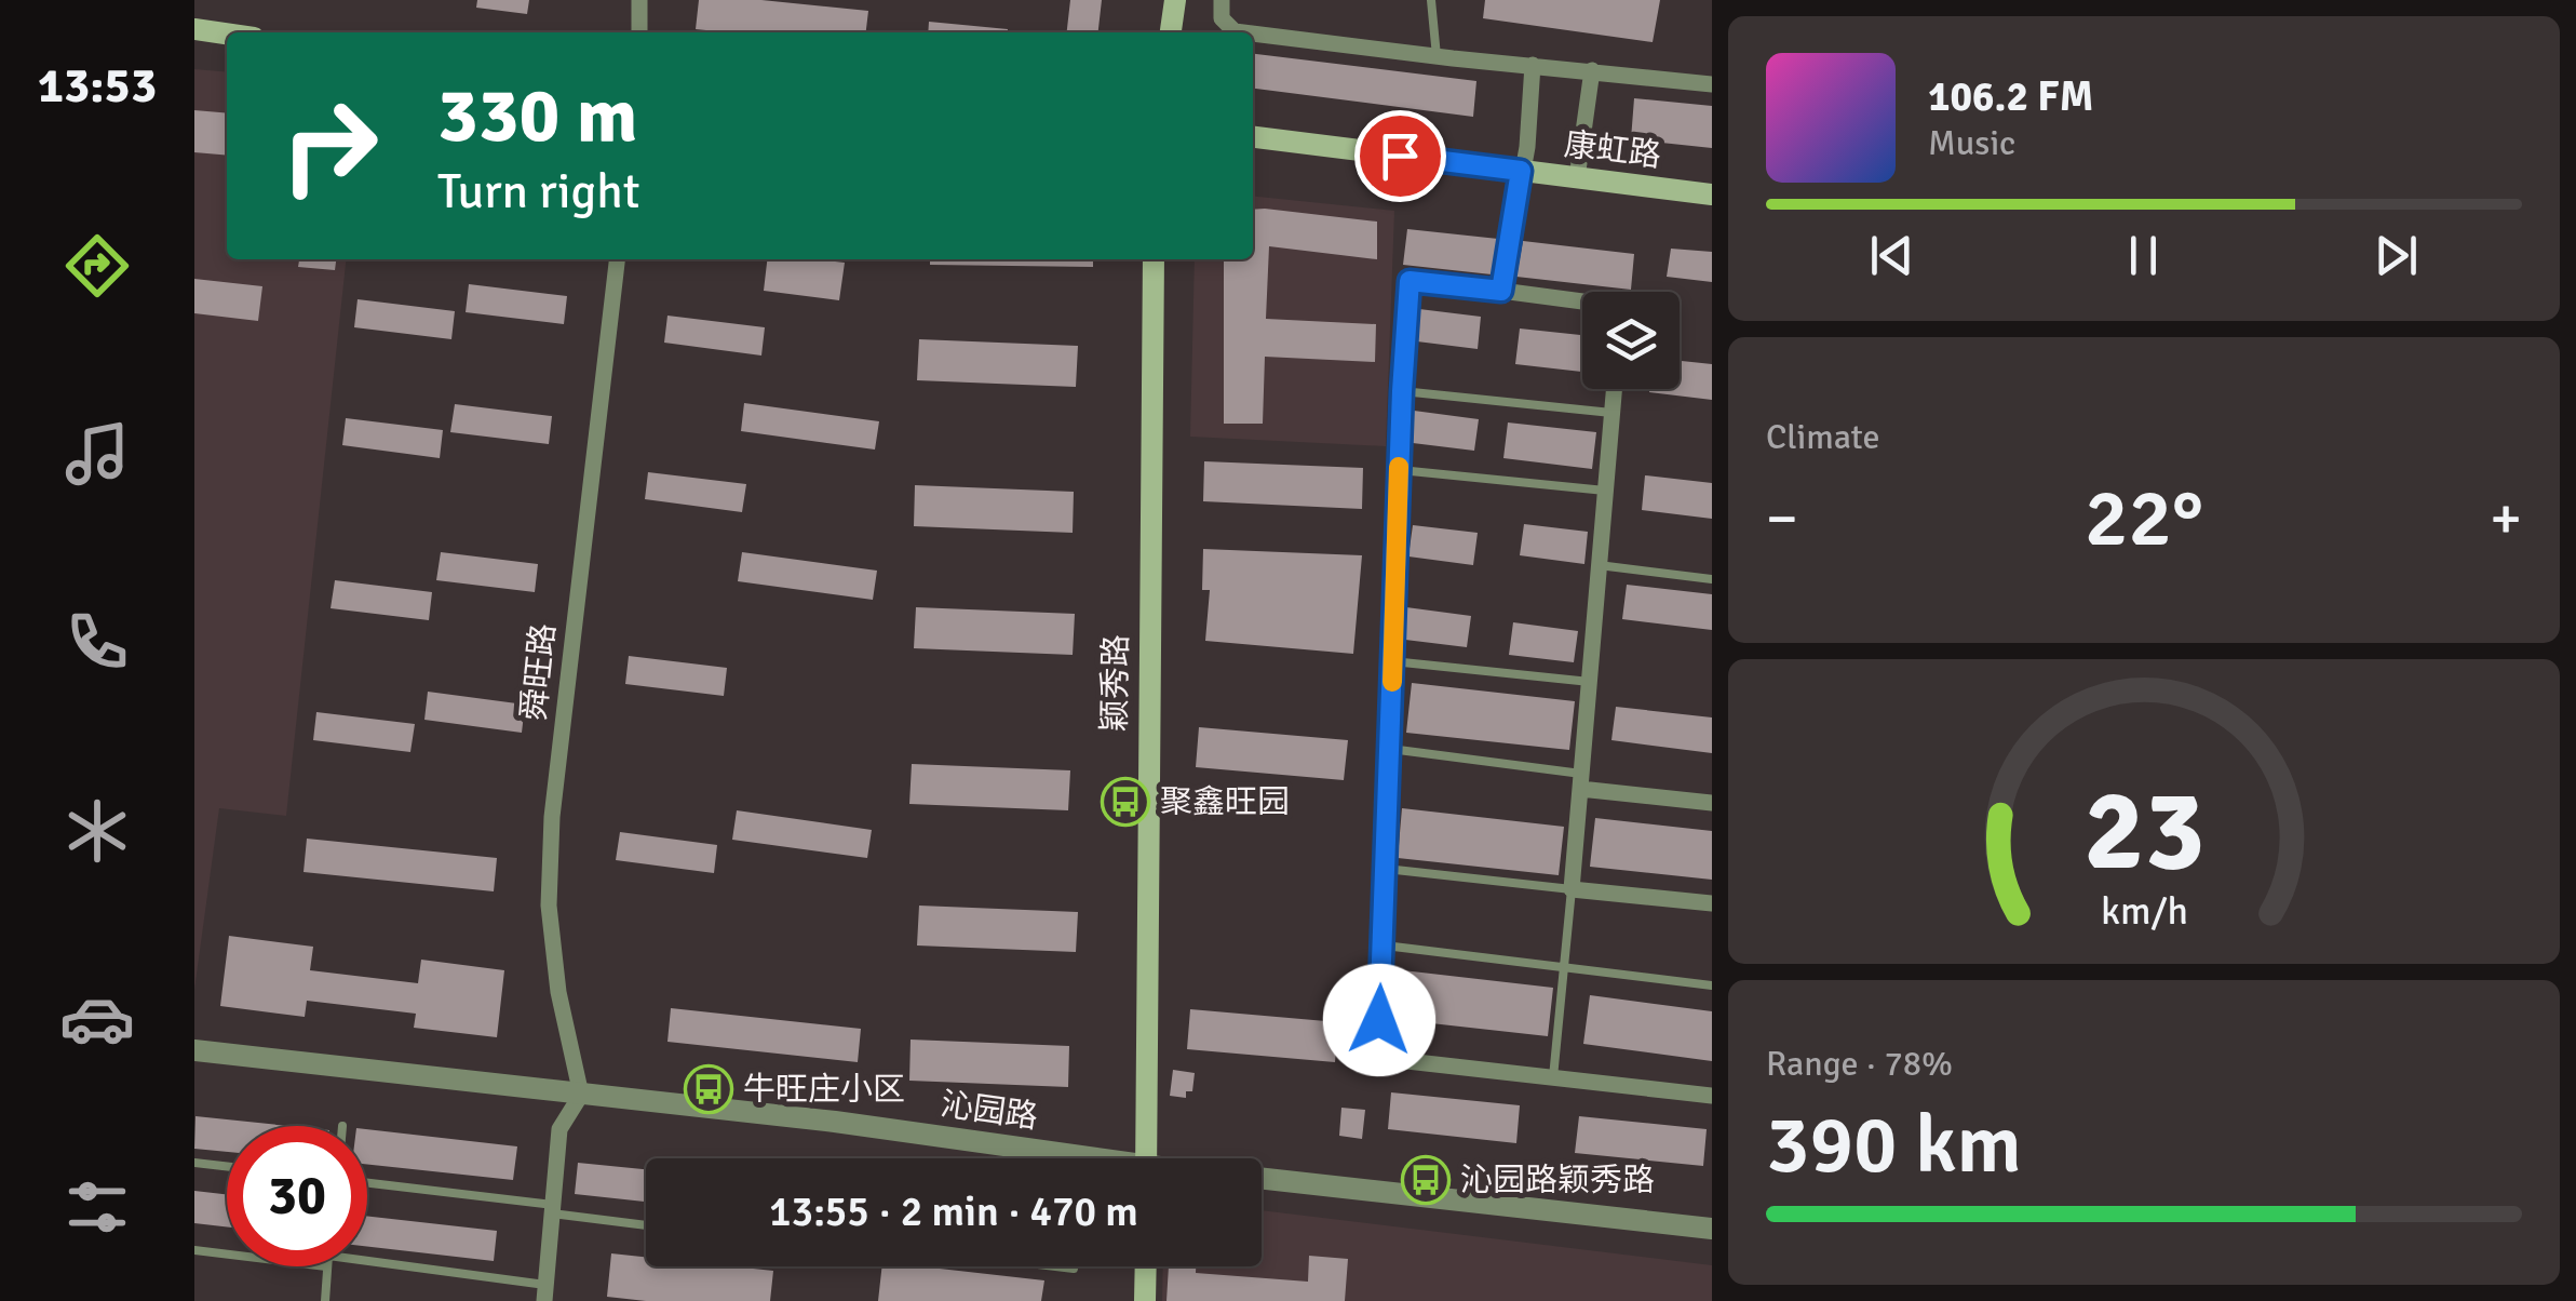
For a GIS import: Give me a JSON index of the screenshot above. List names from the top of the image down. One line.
{"streets":{"main road":["康虹路","颖秀路"],"street":["舜旺路","沁园路"]},"crossings":[["舜旺路","沁园路"]],"places":{"bus stop":["聚鑫旺园","牛旺庄小区","沁园路颖秀路"]},"page":{"tabs":"13:53","turn":["330 m","Turn right"],"song":["106.2 FM","Music"],"tile":["Climate",["Range · 78%","390 km"]],"heat":["−","22°","+"],"limit":"30","trip":"13:55 · 2 min · 470 m","gauge":["23","km/h"]}}
